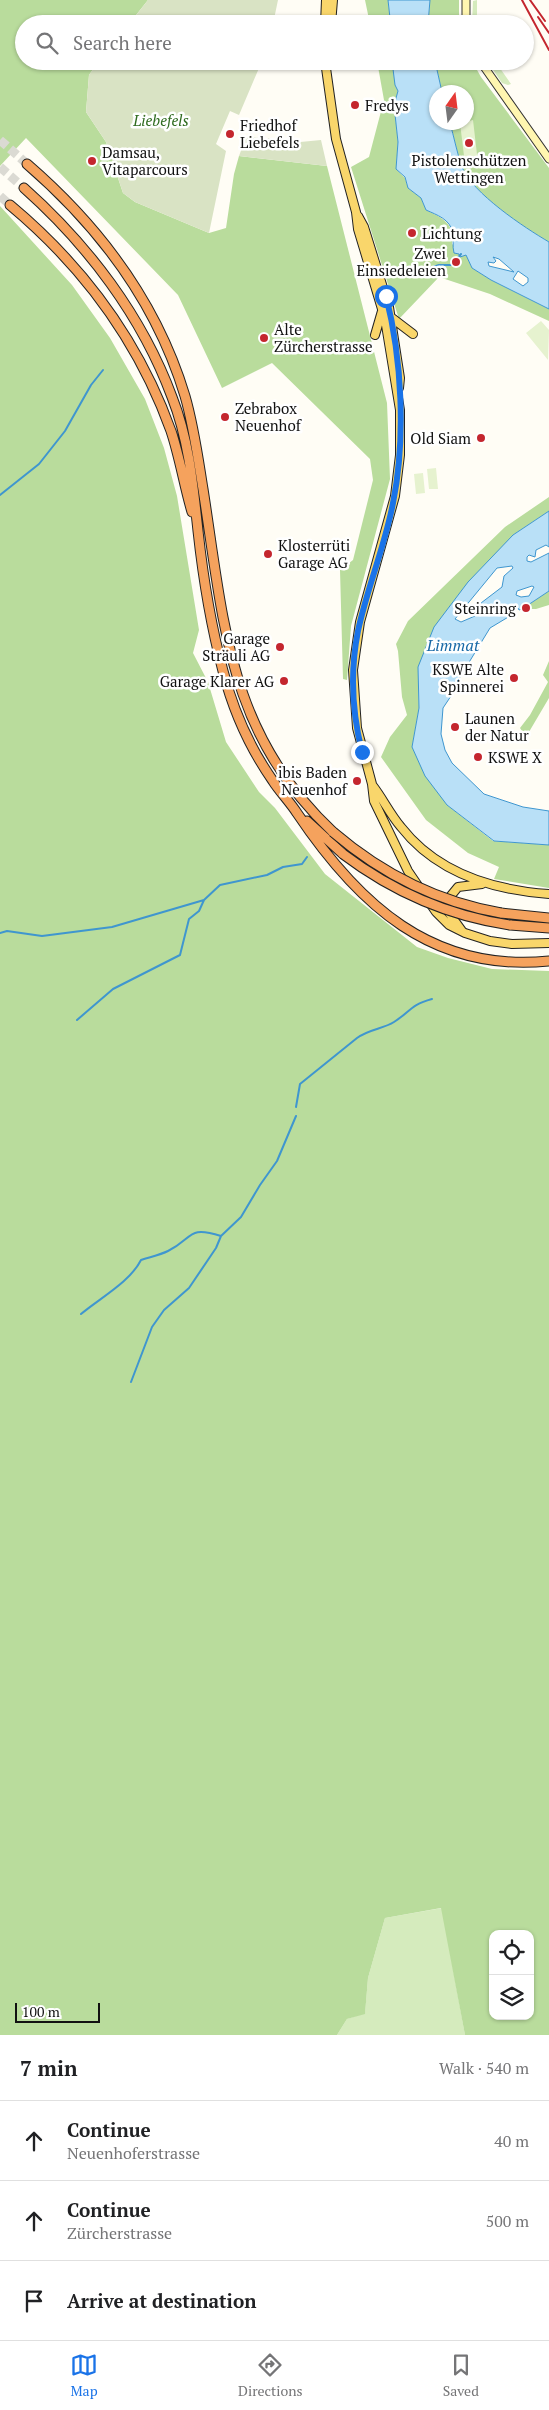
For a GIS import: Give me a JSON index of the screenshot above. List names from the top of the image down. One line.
{"water":["Limmat"],"parks":["Liebefels"],"places":["Fredys","Friedhof Liebefels","Pistolenschützen Wettingen","Damsau, Vitaparcours","Lichtung","Zwei Einsiedeleien","Alte Zürcherstrasse","Zebrabox Neuenhof","Old Siam","Klosterrüti Garage AG","Steinring","Garage Sträuli AG","KSWE Alte Spinnerei","Garage Klarer AG","Launen der Natur","KSWE X","ibis Baden Neuenhof"],"scale_bar":"100 m","north":"top","page":{"search":"Search here","scale":"100 m","heading":["7 min","Walk · 540 m"],"list":[["Continue","Neuenhoferstrasse","40 m"],["Continue","Zürcherstrasse","500 m"],"Arrive at destination"],"nav":["Map","Directions","Saved"]}}
